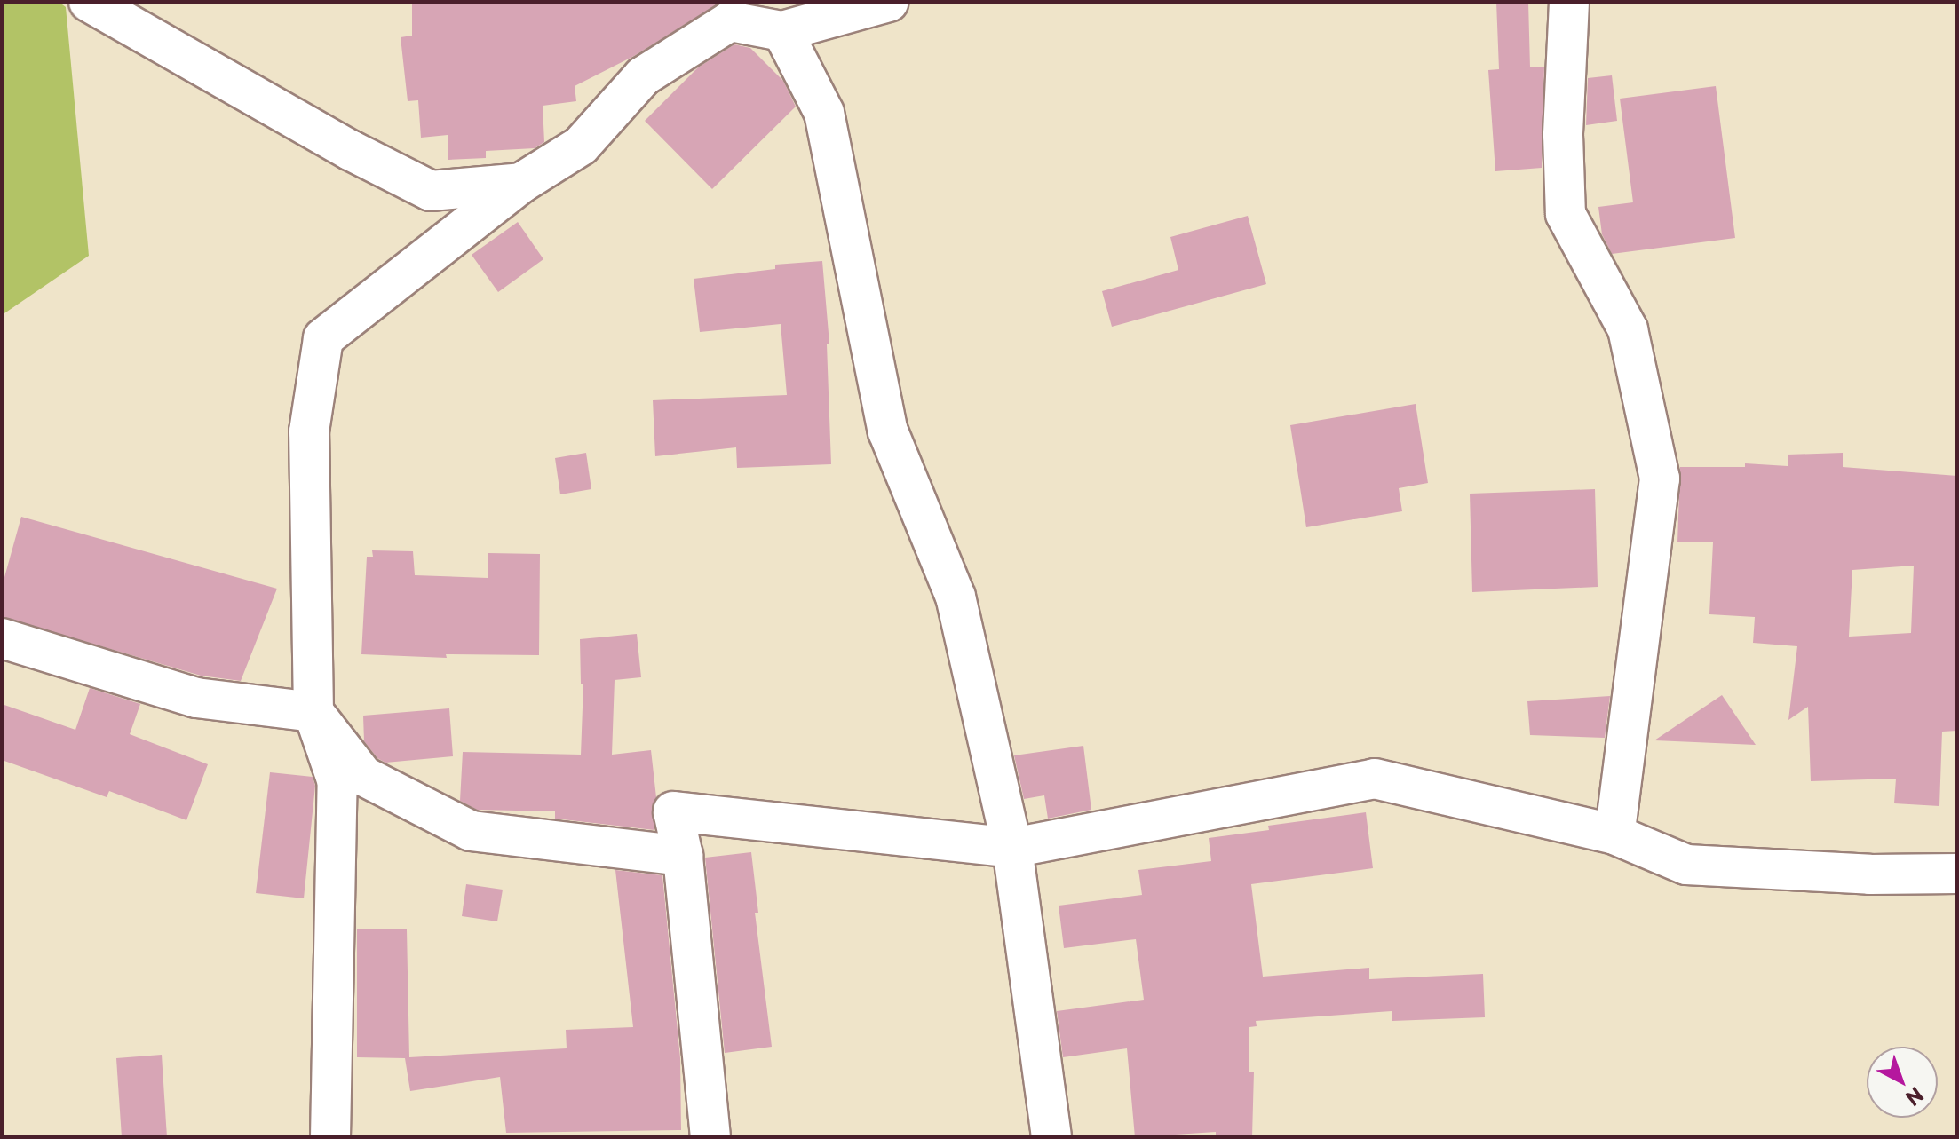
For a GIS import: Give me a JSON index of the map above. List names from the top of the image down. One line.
{"north":"bottom right"}
